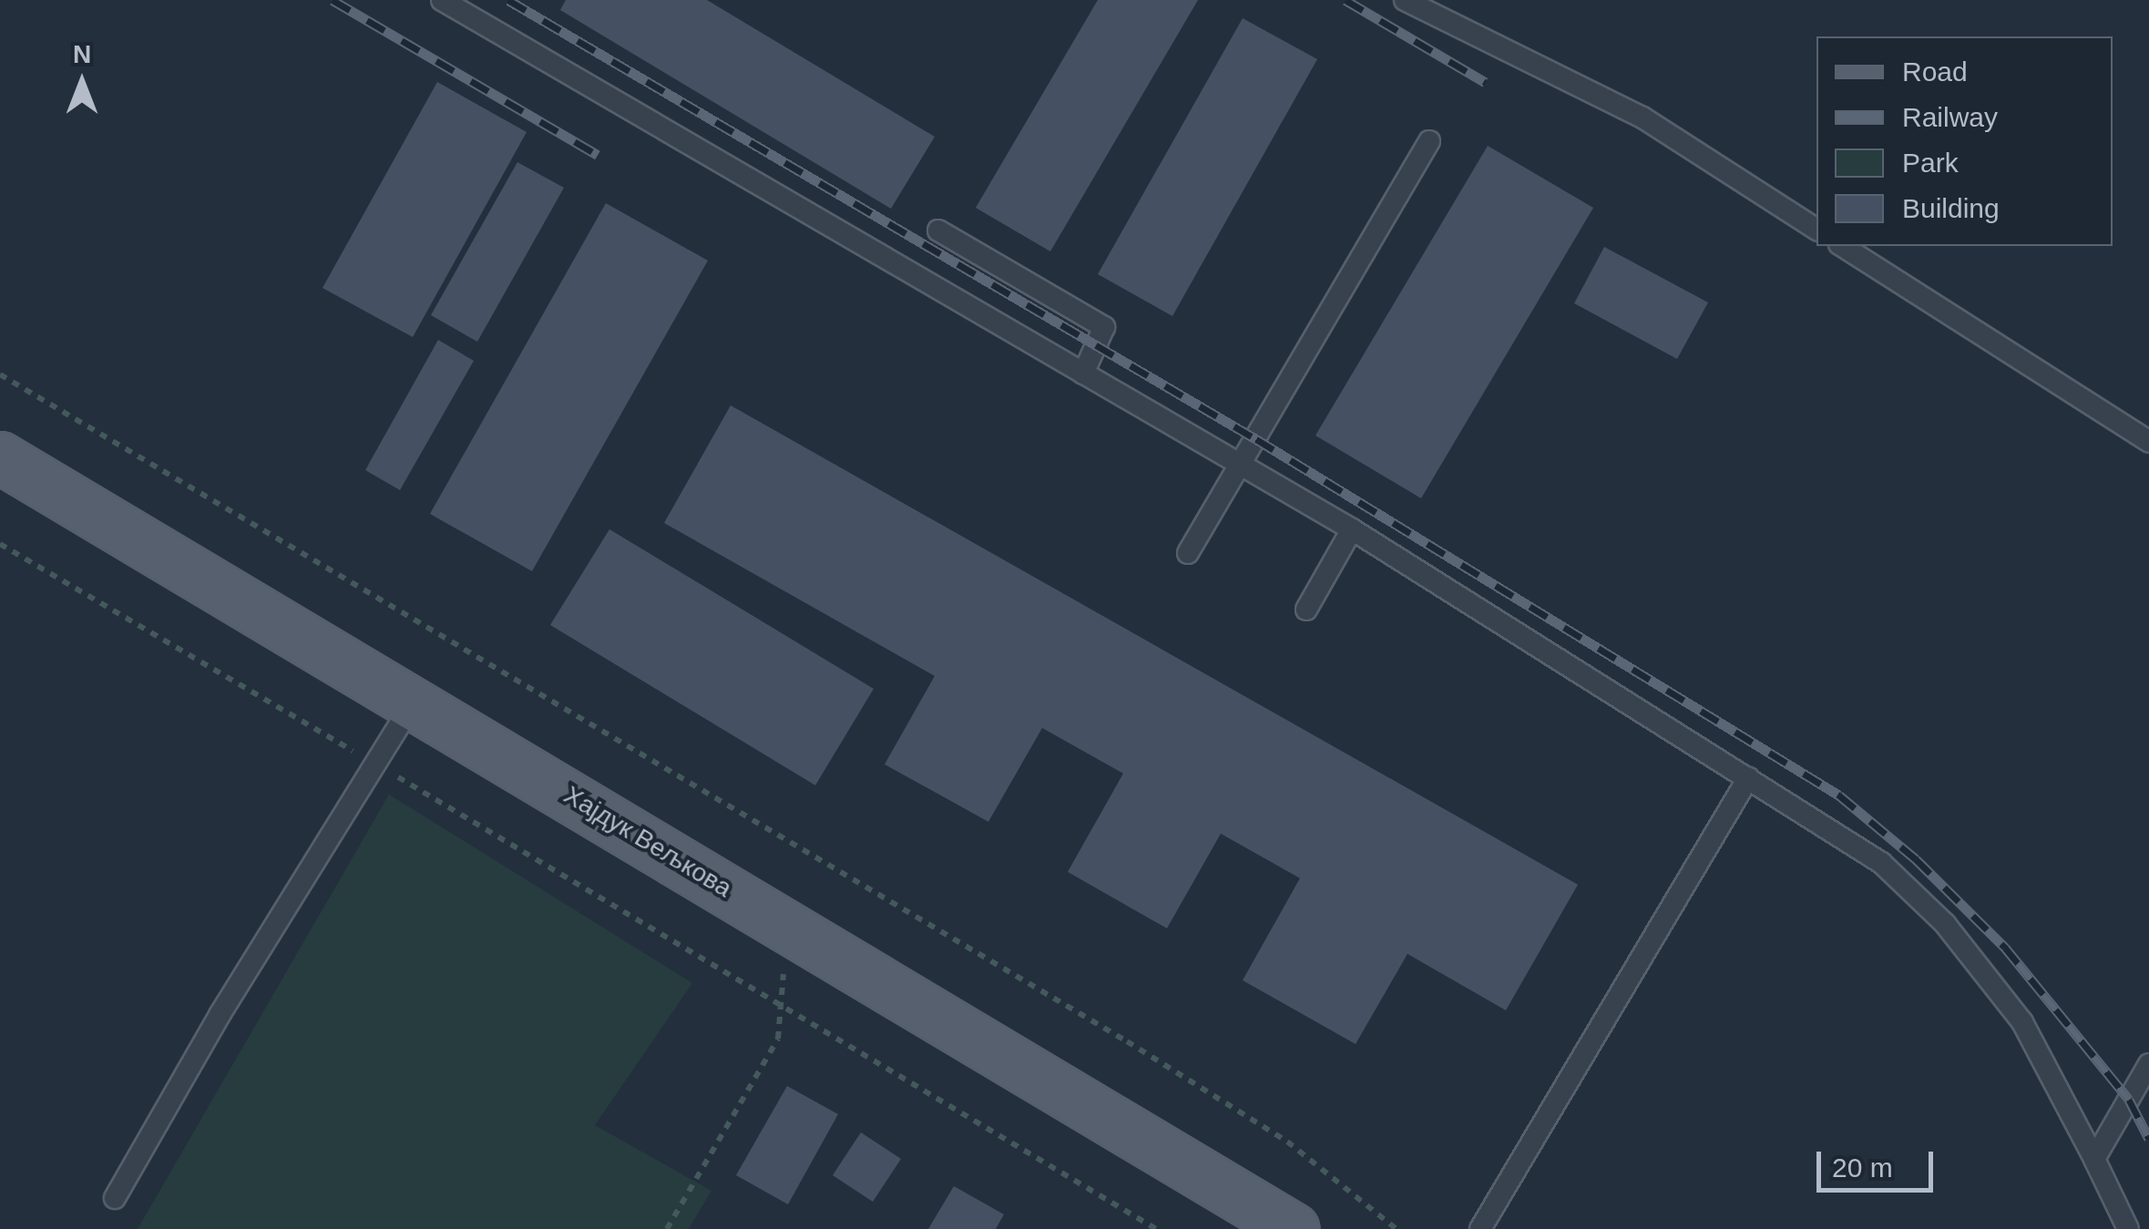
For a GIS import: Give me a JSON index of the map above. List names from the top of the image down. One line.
{"streets":{"main road":["Хајдук Вељкова"]},"legend":["Road","Railway","Park","Building"],"scale_bar":"20 m","north":"top"}
